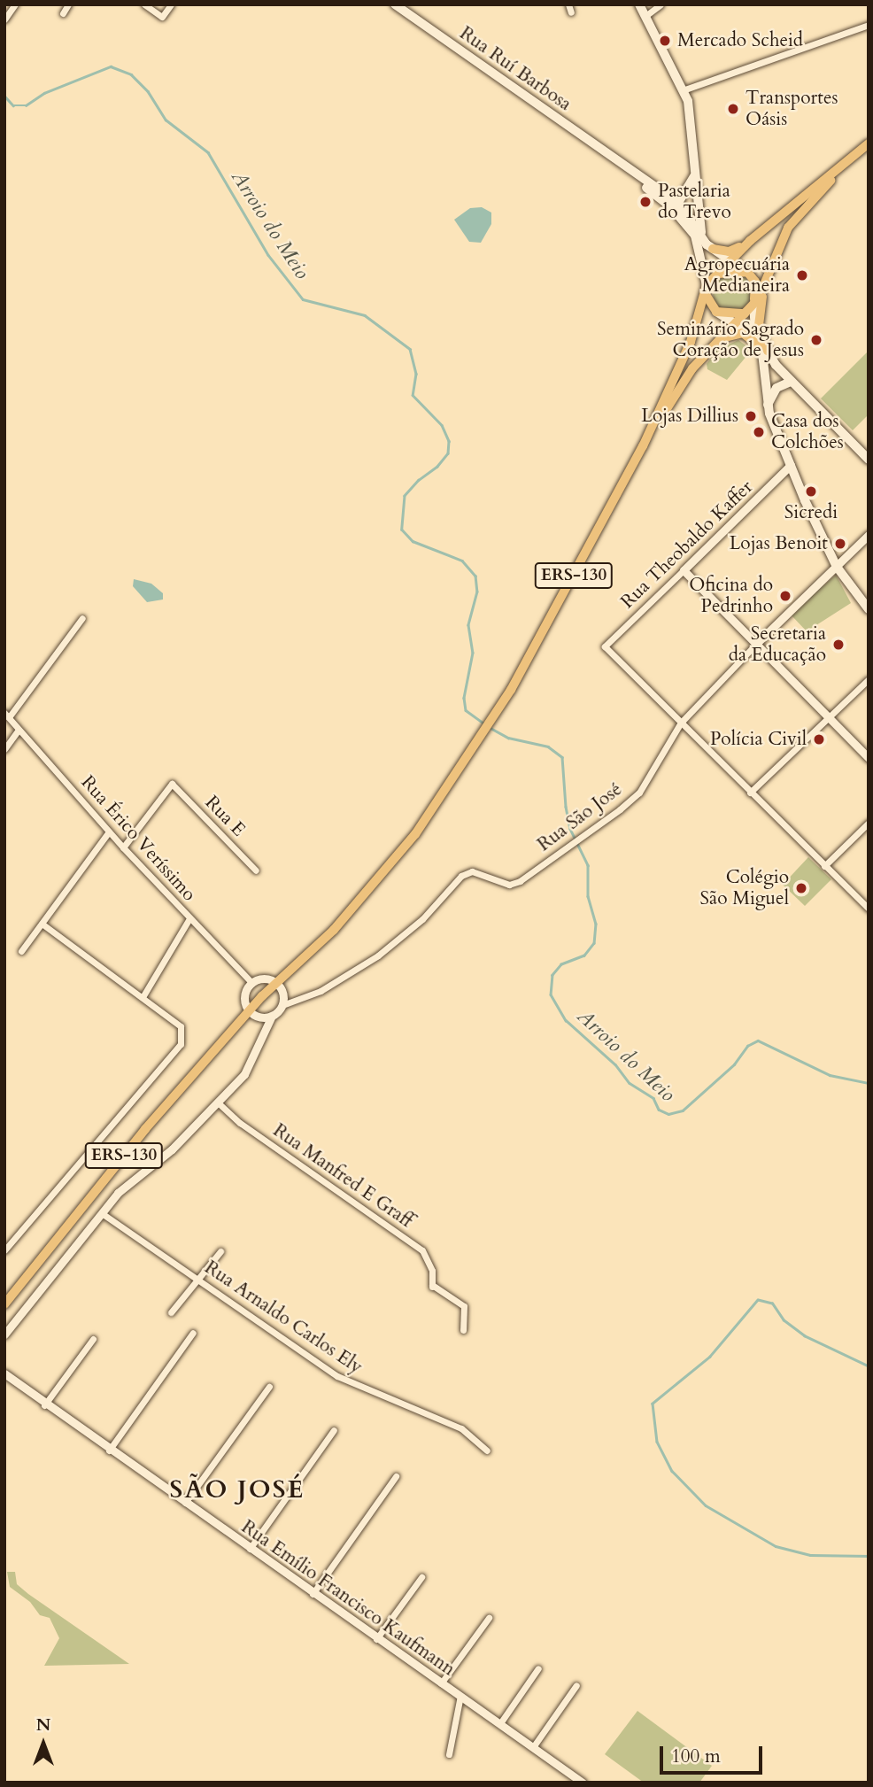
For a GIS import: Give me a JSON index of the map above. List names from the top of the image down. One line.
{"streets":{"main road":["Rua Ruí Barbosa","ERS-130"],"street":["Rua Theobaldo Kaffer","Rua E","Rua São José","Rua Érico Veríssimo","Rua Manfred E Graff","Rua Arnaldo Carlos Ely","Rua Emílio Francisco Kaufmann"]},"crossings":[["Rua Theobaldo Kaffer","Rua São José"],["Rua E","Rua Érico Veríssimo"]],"districts":["SÃO JOSÉ"],"water":["Arroio do Meio"],"places":["Mercado Scheid","Transportes Oásis","Pastelaria do Trevo","Agropecuária Medianeira","Seminário Sagrado Coração de Jesus","Lojas Dillius","Casa dos Colchões","Sicredi","Lojas Benoit","Oficina do Pedrinho","Secretaria da Educação","Polícia Civil","Colégio São Miguel"],"scale_bar":"100 m","north":"top"}
